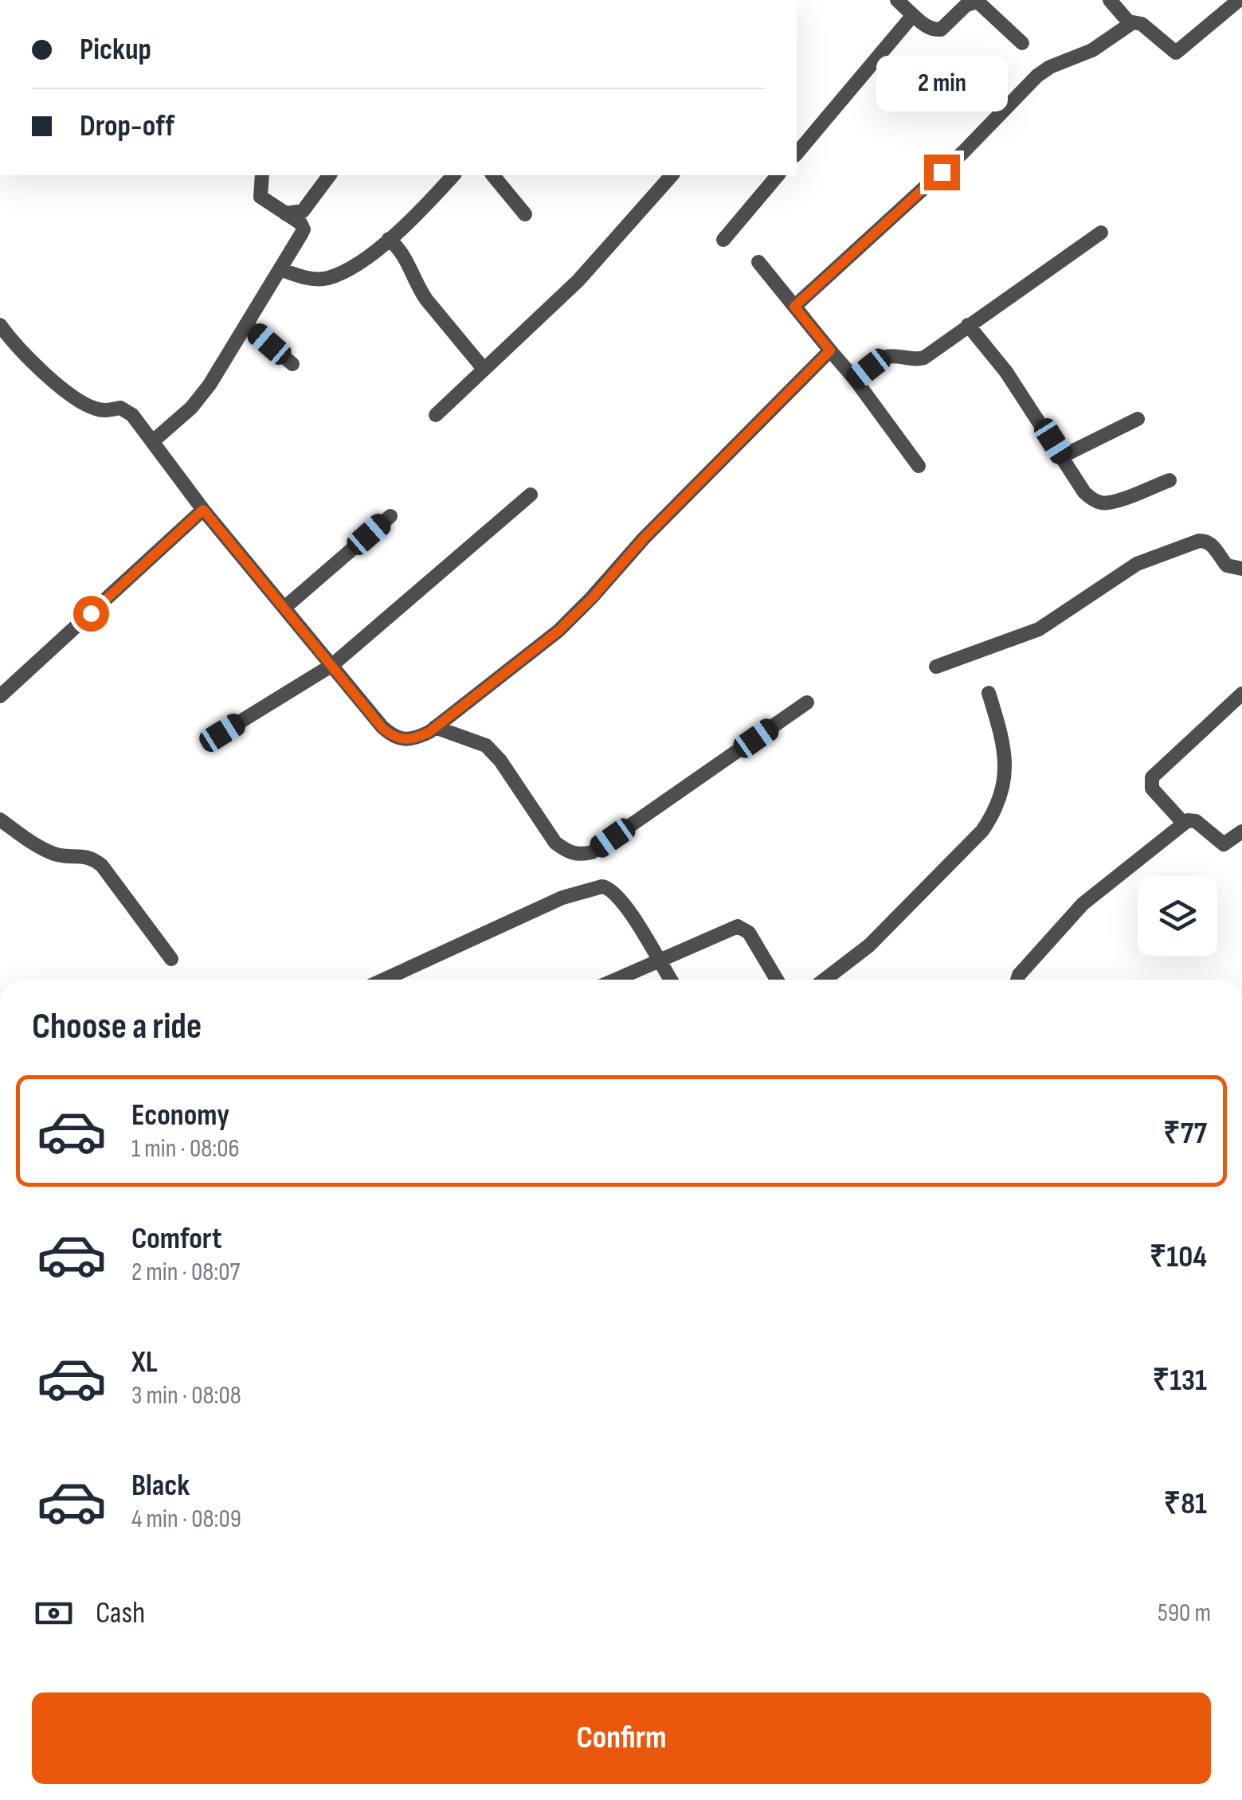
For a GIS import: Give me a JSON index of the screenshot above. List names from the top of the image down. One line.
{"page":{"banner":["Pickup","Drop-off"],"bubble":"2 min","heading":"Choose a ride","list":[{"name":"Economy","note":"1 min · 08:06","value":"₹77"},{"name":"Comfort","note":"2 min · 08:07","value":"₹104"},{"name":"XL","note":"3 min · 08:08","value":"₹131"},{"name":"Black","note":"4 min · 08:09","value":"₹81"}],"pay":["Cash","590 m"],"buttons":"Confirm"}}
